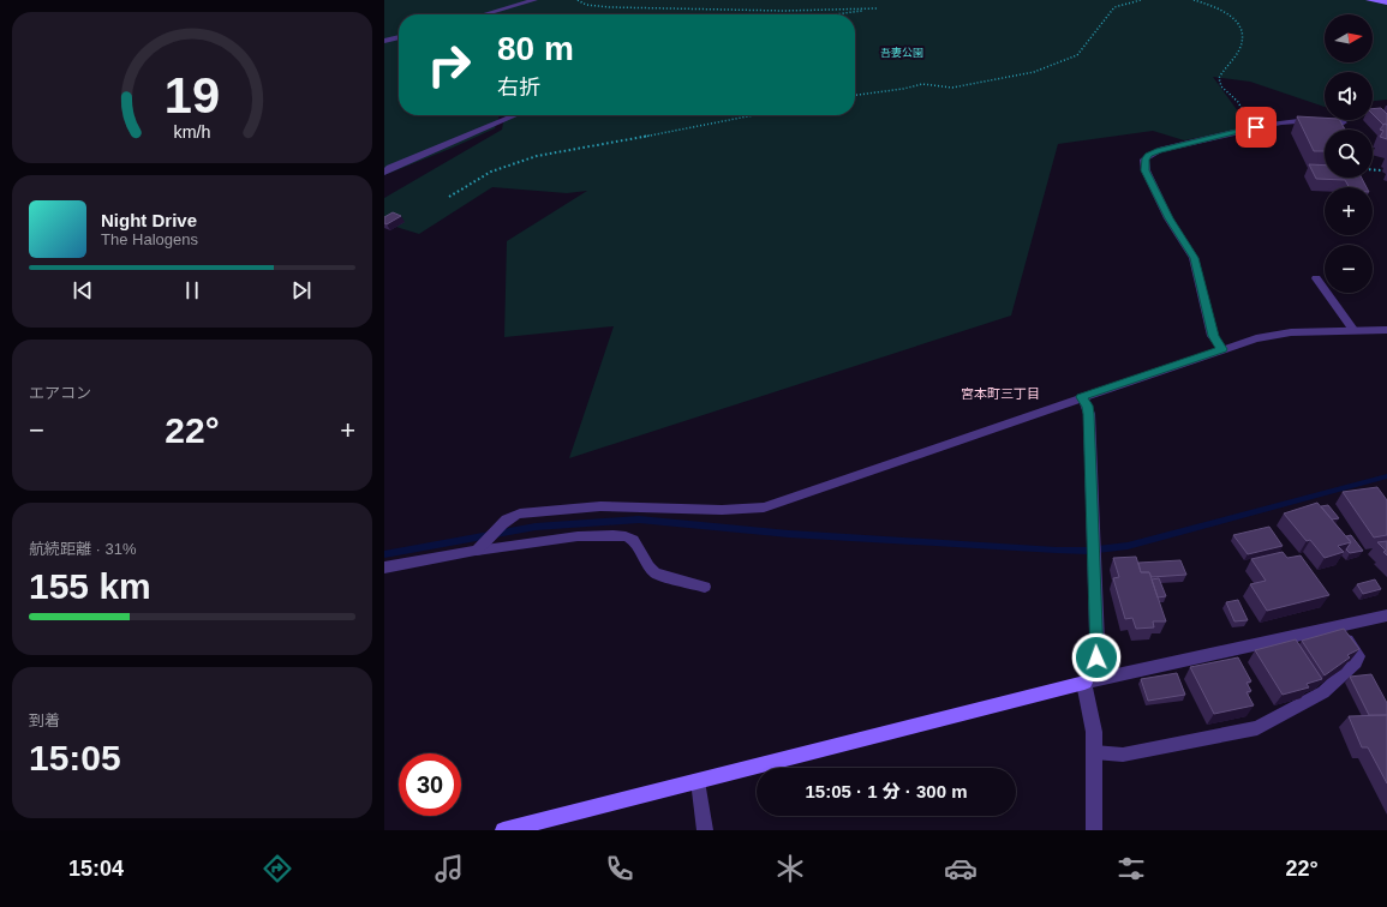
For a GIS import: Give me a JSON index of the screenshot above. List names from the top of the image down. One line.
{"districts":["宮本町三丁目"],"parks":["吾妻公園"],"north":"right","page":{"map_buttons":["+","−"],"turn":["80 m","右折"],"song":["Night Drive","The Halogens"],"tile":["エアコン",["航続距離 · 31%","155 km"],["到着","15:05"]],"heat":["−","22°","+"],"limit":"30","trip":"15:05 · 1 分 · 300 m","tabs":["15:04","22°"],"gauge":["19","km/h"]}}
